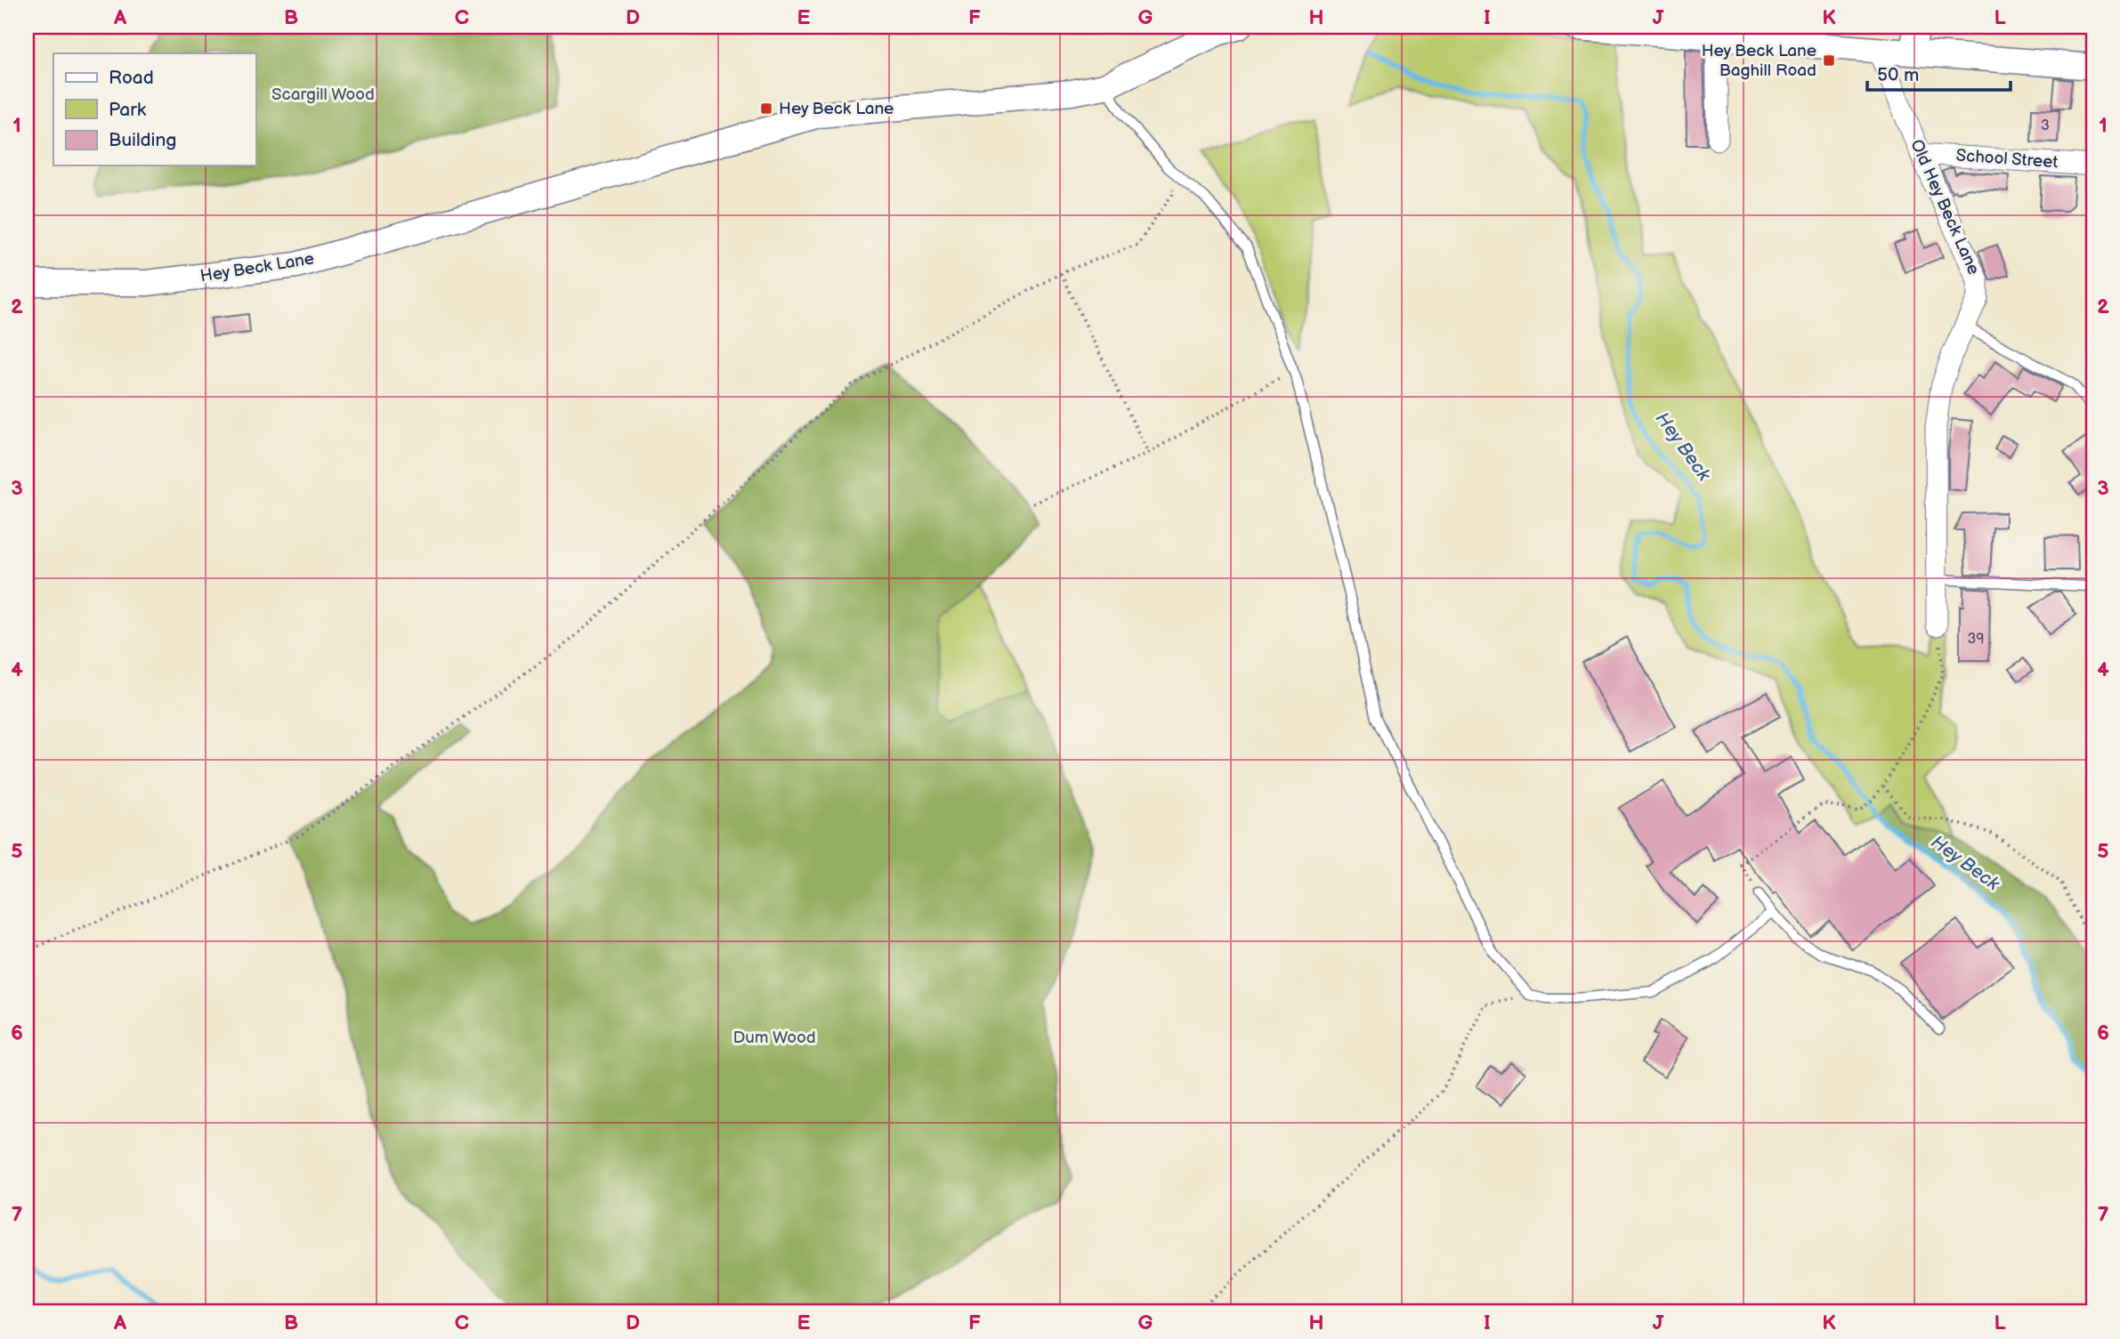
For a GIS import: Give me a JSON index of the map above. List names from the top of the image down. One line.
{"streets":{"street":["School Street","Old Hey Beck Lane","Hey Beck Lane"]},"crossings":[["School Street","Old Hey Beck Lane"]],"water":["Hey Beck"],"parks":["Scargill Wood","Dum Wood"],"places":{"transit":["Hey Beck Lane Baghill Road","Hey Beck Lane"]},"house_numbers":["3","39"],"legend":["Road","Park","Building"],"scale_bar":"50 m","grid":{"columns":["A","B","C","D","E","F","G","H","I","J","K","L"],"rows":["1","2","3","4","5","6","7"]}}
